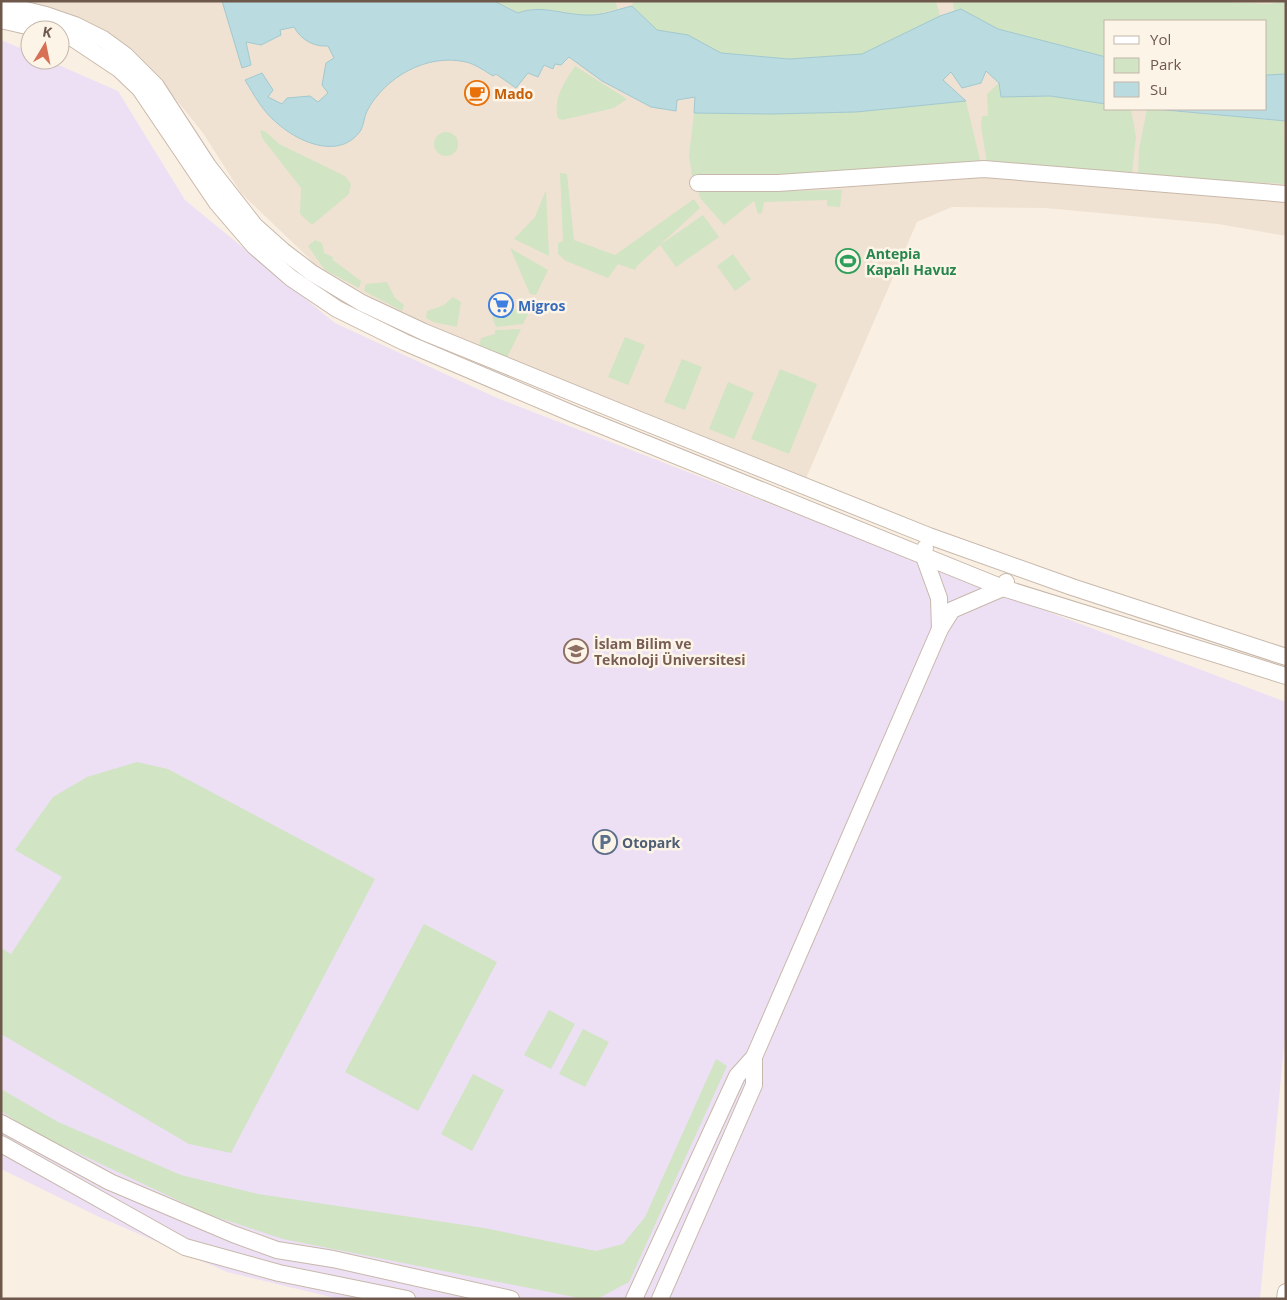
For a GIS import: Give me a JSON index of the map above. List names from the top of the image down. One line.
{"places":{"cafe":["Mado"],"sports":["Antepia Kapalı Havuz"],"supermarket":["Migros"],"school or university":["İslam Bilim ve Teknoloji Üniversitesi"],"parking":["Otopark"]},"legend":["Yol","Park","Su"],"north":"top"}
